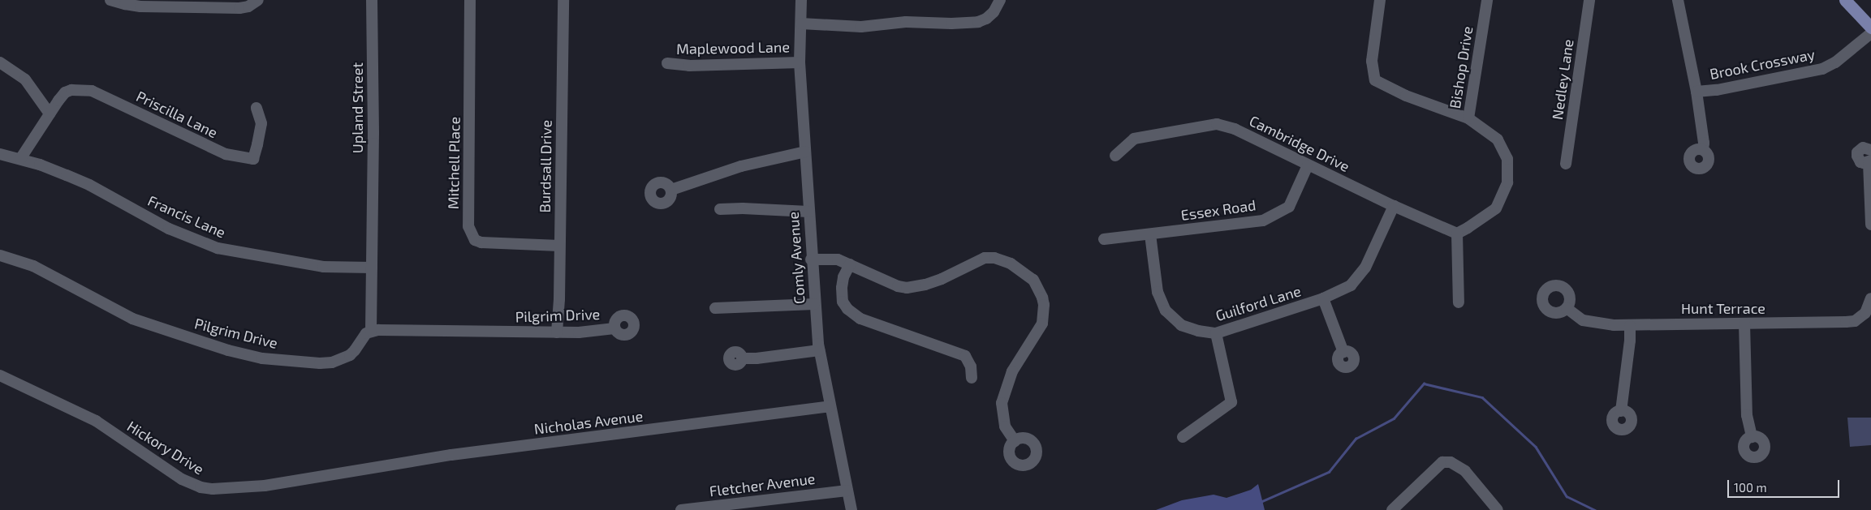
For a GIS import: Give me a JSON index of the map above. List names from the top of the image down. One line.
{"streets":{"street":["Maplewood Lane","Brook Crossway","Bishop Drive","Nedley Lane","Upland Street","Priscilla Lane","Cambridge Drive","Mitchell Place","Burdsall Drive","Essex Road","Francis Lane","Comly Avenue","Guilford Lane","Hunt Terrace","Pilgrim Drive","Nicholas Avenue","Hickory Drive","Fletcher Avenue"]},"crossings":[["Maplewood Lane","Comly Avenue"],["Bishop Drive","Cambridge Drive"],["Upland Street","Francis Lane"],["Upland Street","Pilgrim Drive"],["Cambridge Drive","Essex Road"],["Cambridge Drive","Guilford Lane"],["Mitchell Place","Burdsall Drive"],["Burdsall Drive","Pilgrim Drive"],["Essex Road","Guilford Lane"],["Comly Avenue","Nicholas Avenue"],["Comly Avenue","Fletcher Avenue"],["Nicholas Avenue","Hickory Drive"]],"scale_bar":"100 m"}
